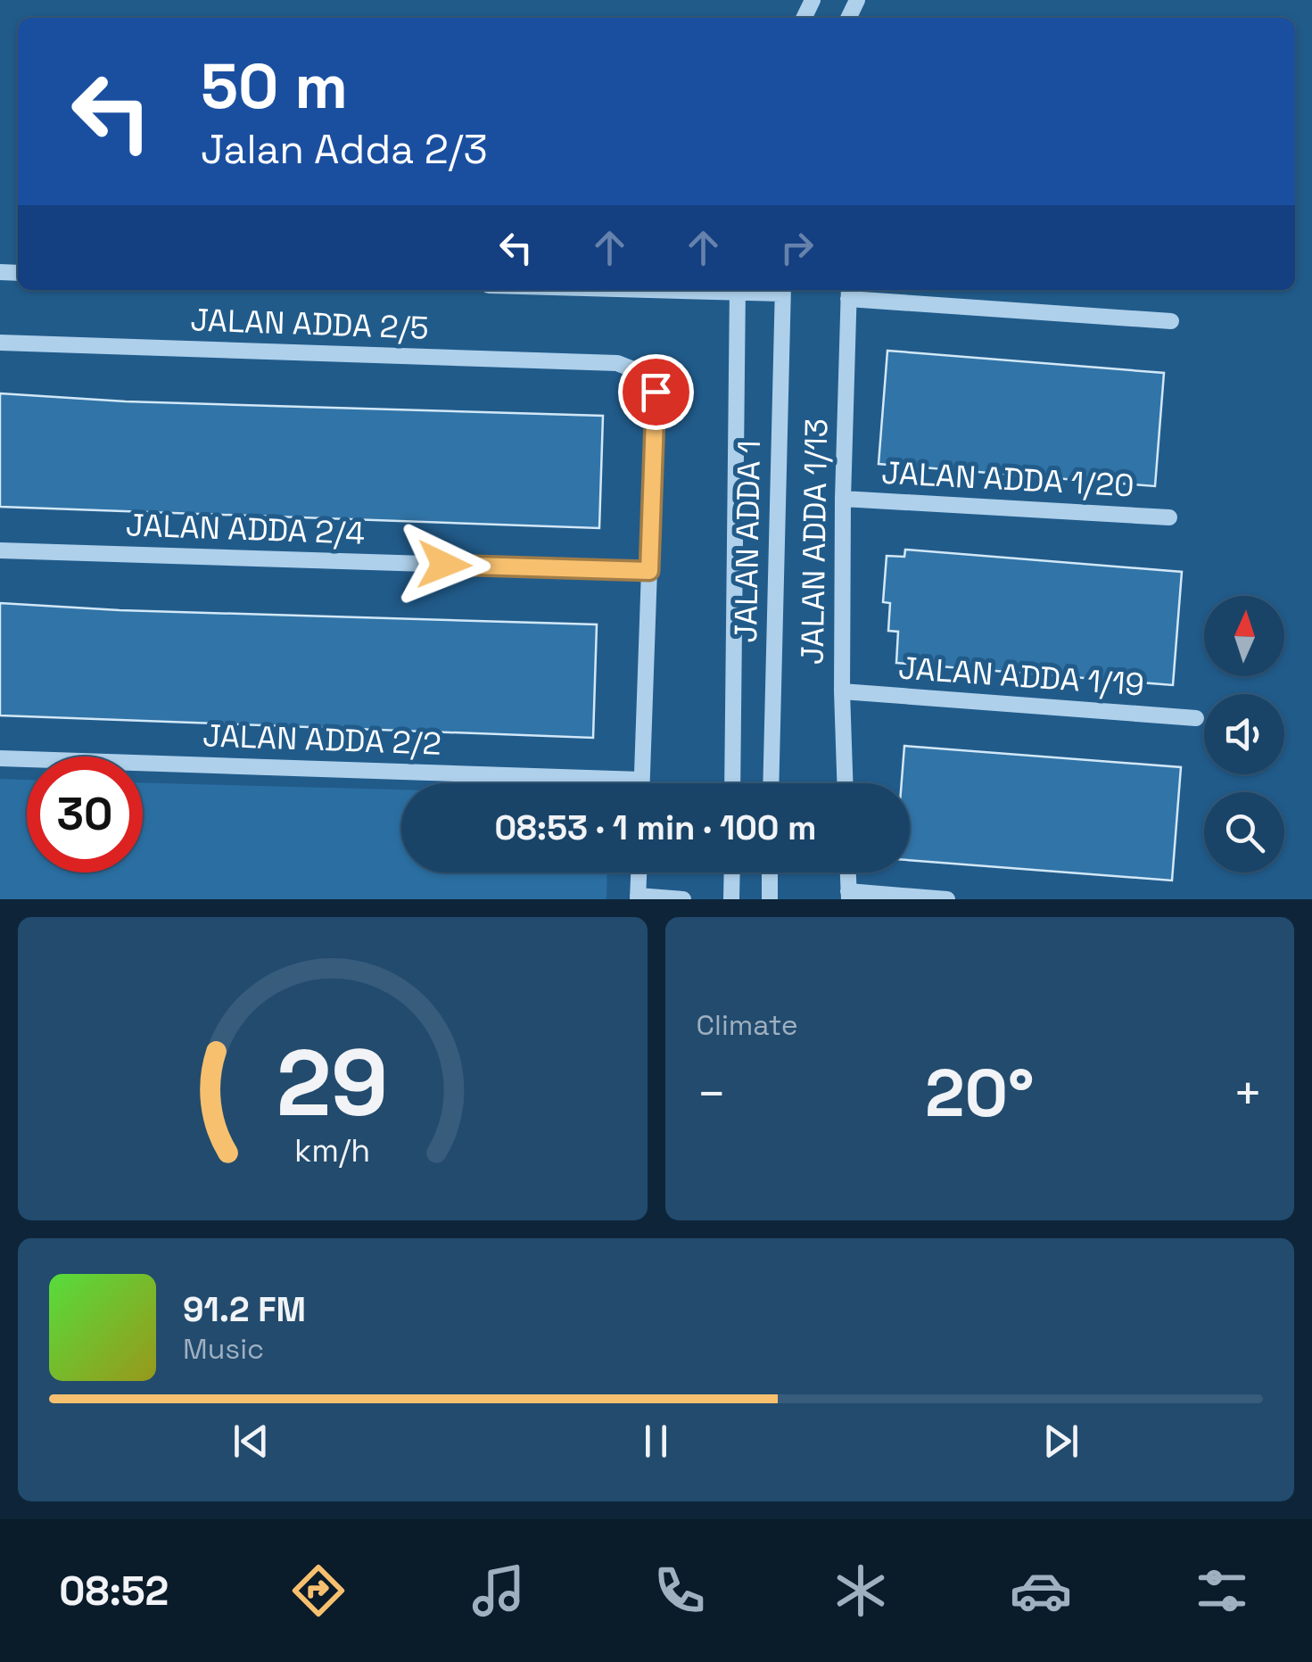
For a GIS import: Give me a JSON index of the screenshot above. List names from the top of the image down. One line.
{"streets":{"street":["JALAN ADDA 2/5","JALAN ADDA 1/20","JALAN ADDA 2/4","JALAN ADDA 1","JALAN ADDA 1/13","JALAN ADDA 1/19","JALAN ADDA 2/2"]},"crossings":[["JALAN ADDA 2/5","JALAN ADDA 2/4"],["JALAN ADDA 1/20","JALAN ADDA 1/13"],["JALAN ADDA 1/13","JALAN ADDA 1/19"]],"north":"top","page":{"turn":["50 m","Jalan Adda 2/3"],"limit":"30","trip":"08:53 · 1 min · 100 m","tile":"Climate","heat":["−","20°","+"],"song":["91.2 FM","Music"],"tabs":"08:52","gauge":["29","km/h"]}}
